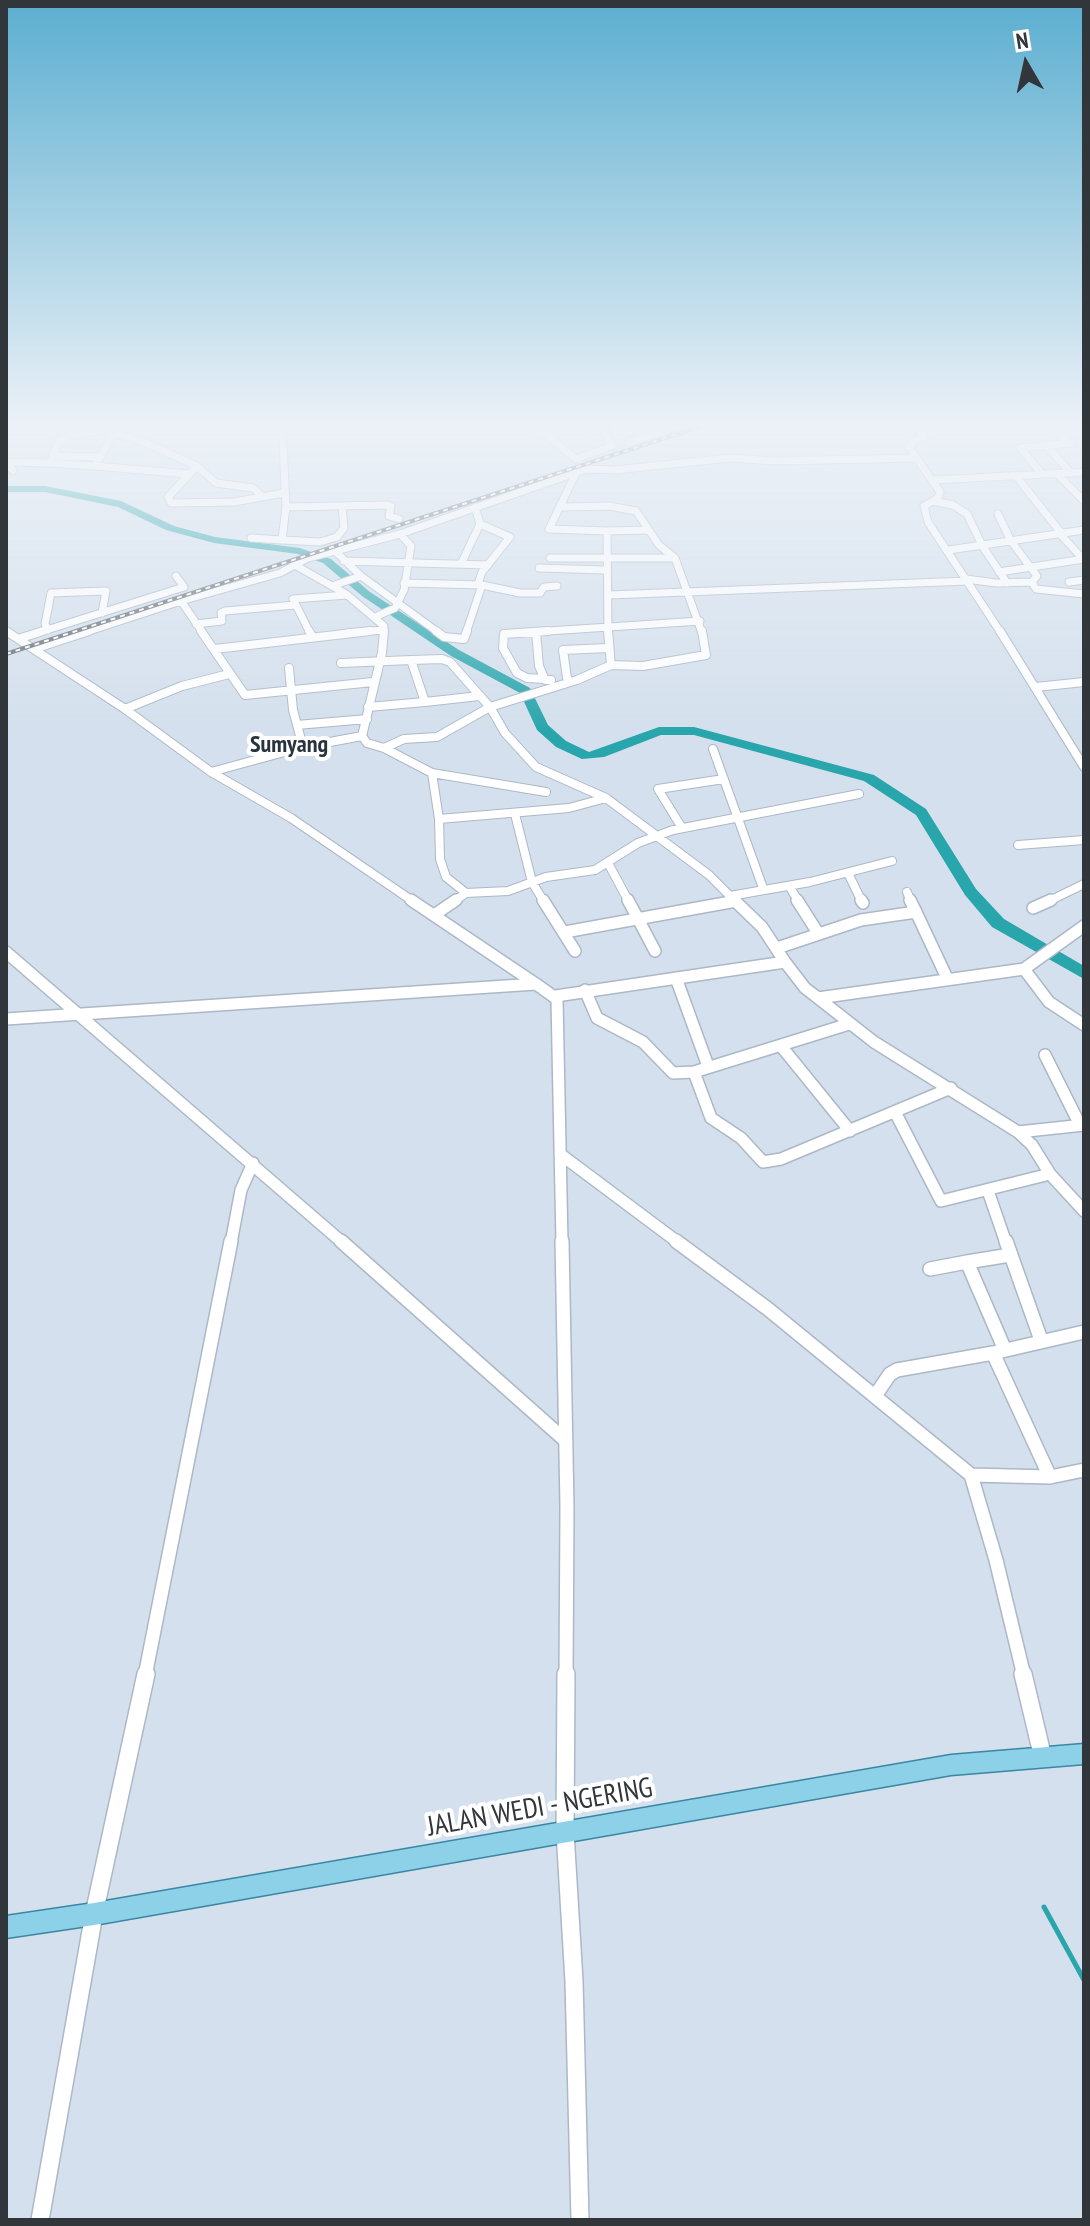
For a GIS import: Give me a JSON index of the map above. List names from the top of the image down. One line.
{"streets":{"main road":["JALAN WEDI - NGERING"]},"districts":["Sumyang"],"north":"top"}
